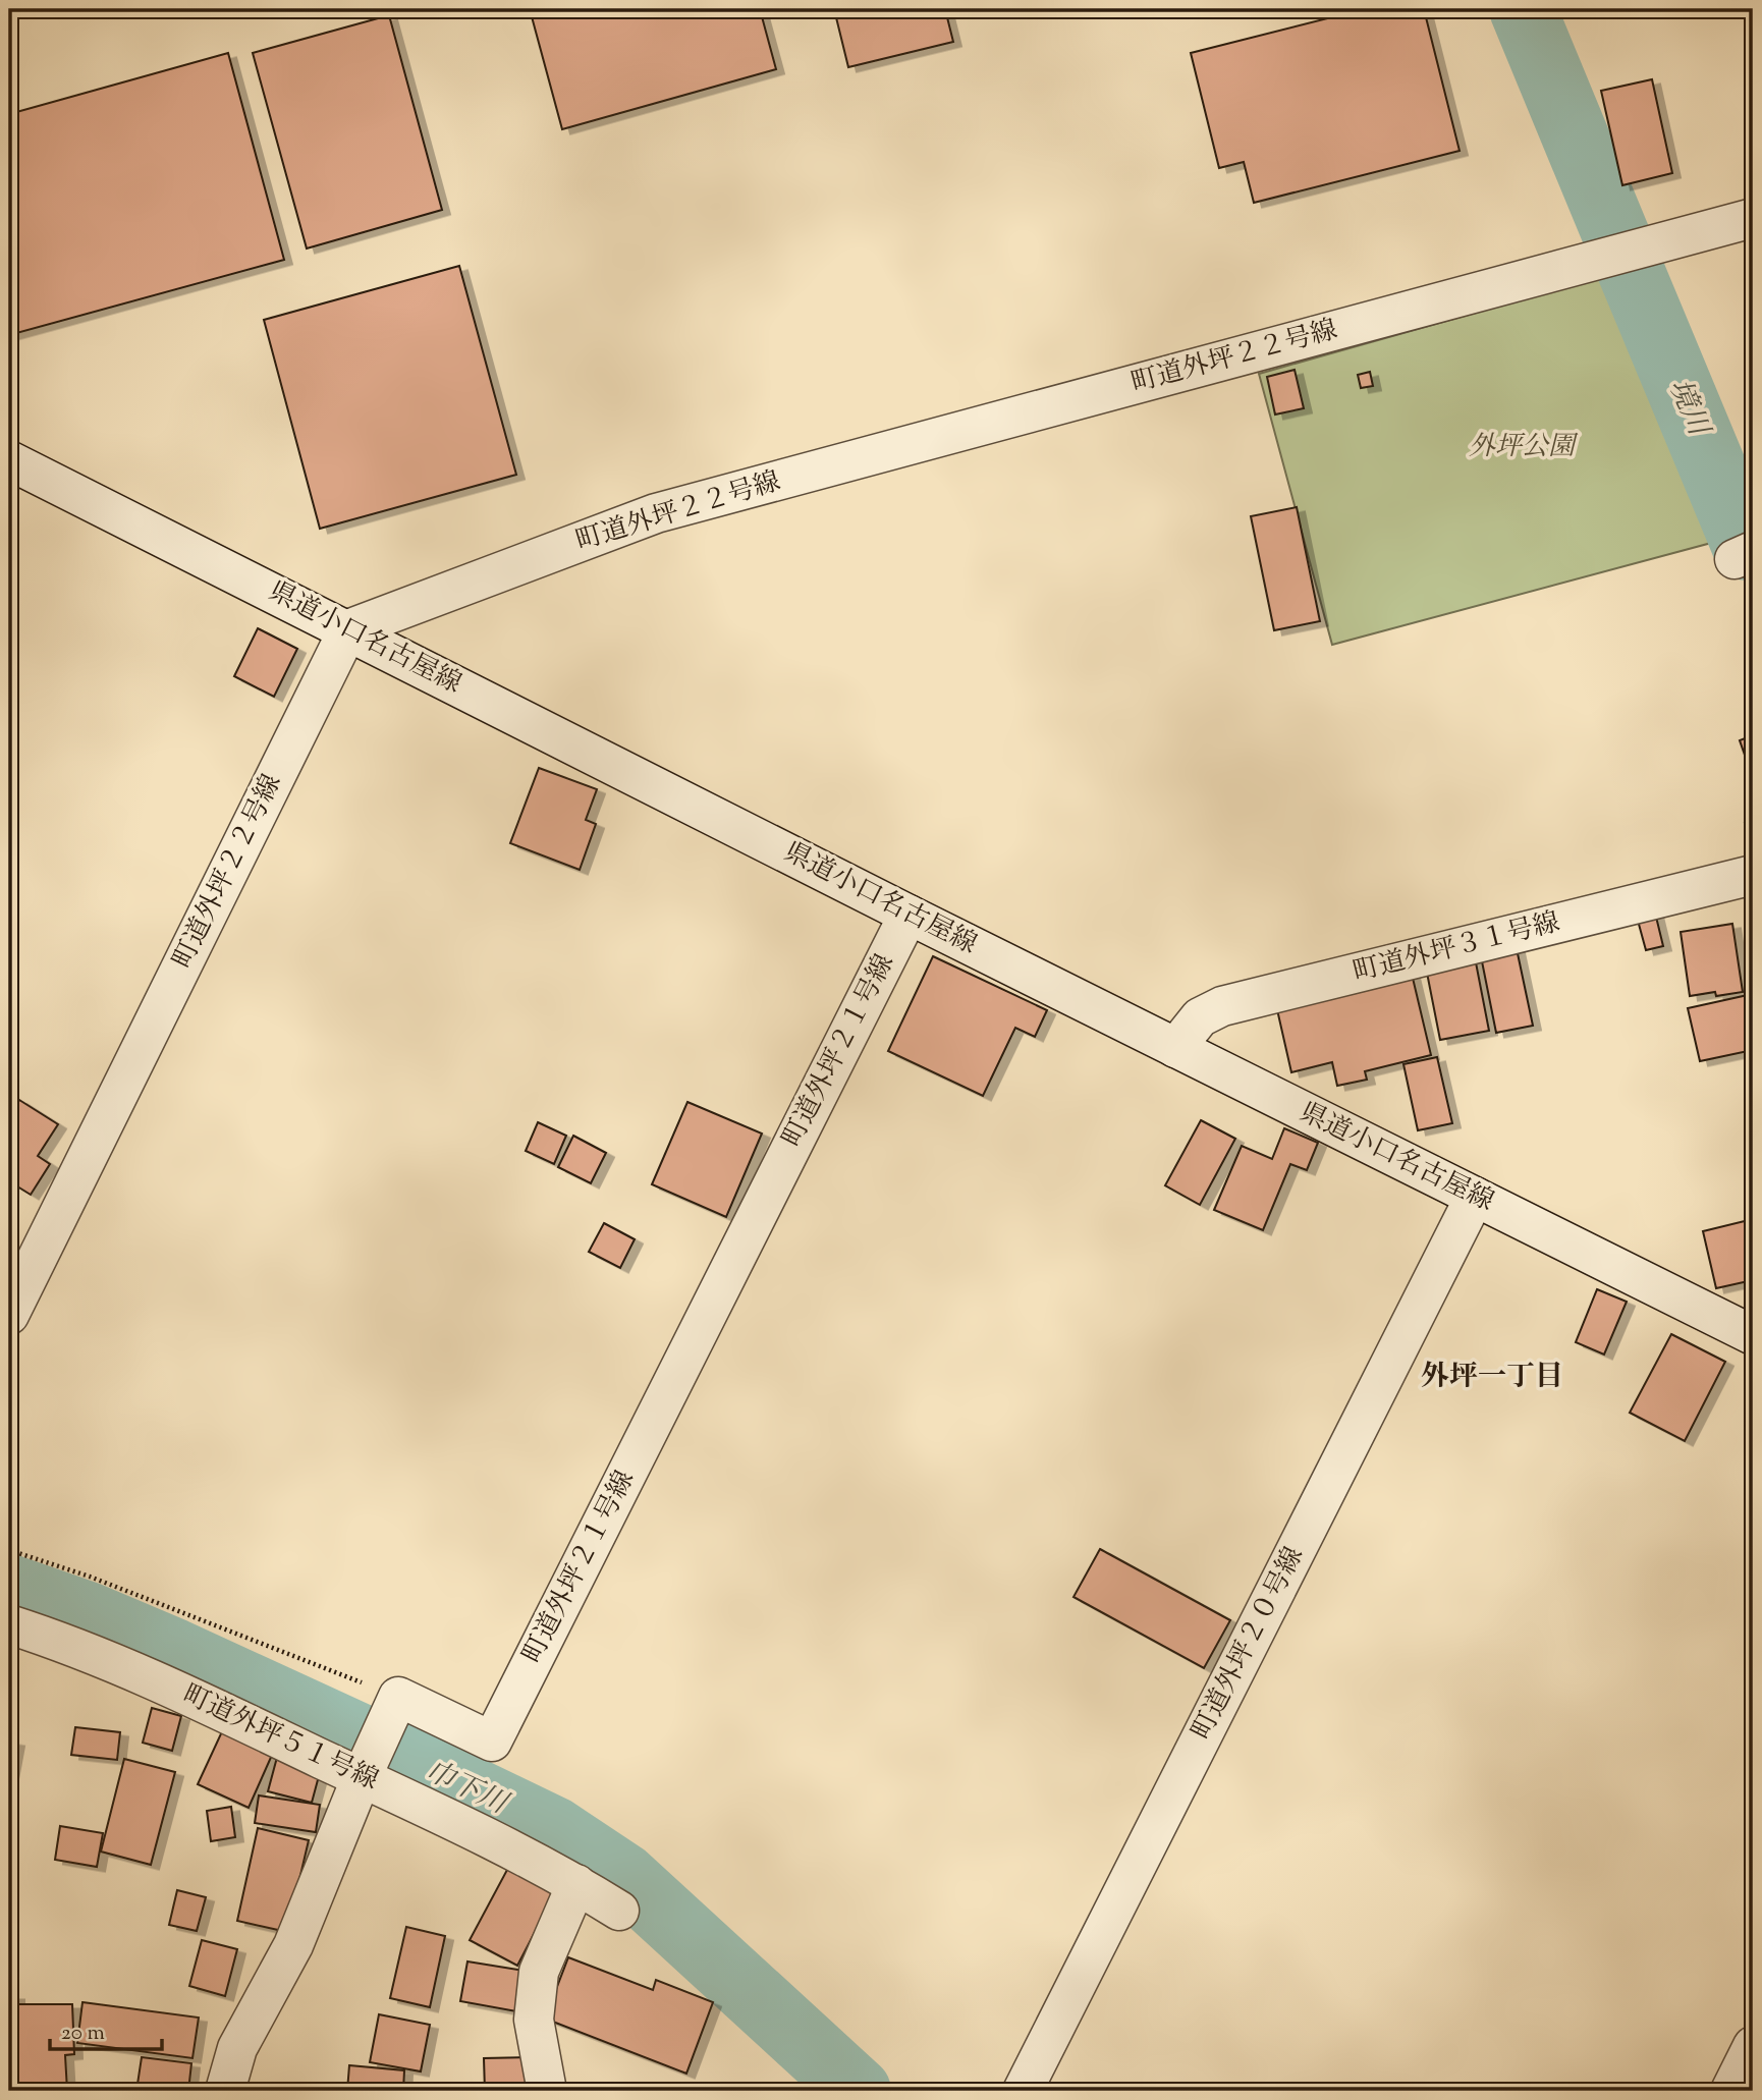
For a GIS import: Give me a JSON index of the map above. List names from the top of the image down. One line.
{"streets":{"street":["町道外坪２２号線","県道小口名古屋線","町道外坪３１号線","町道外坪２１号線","町道外坪２０号線","町道外坪５１号線"]},"crossings":[["町道外坪２２号線","県道小口名古屋線"],["県道小口名古屋線","町道外坪３１号線"],["県道小口名古屋線","町道外坪２１号線"],["県道小口名古屋線","町道外坪２０号線"],["町道外坪２１号線","町道外坪５１号線"]],"districts":["外坪一丁目"],"water":["境川","巾下川"],"parks":["外坪公園"],"scale_bar":"20 m"}
